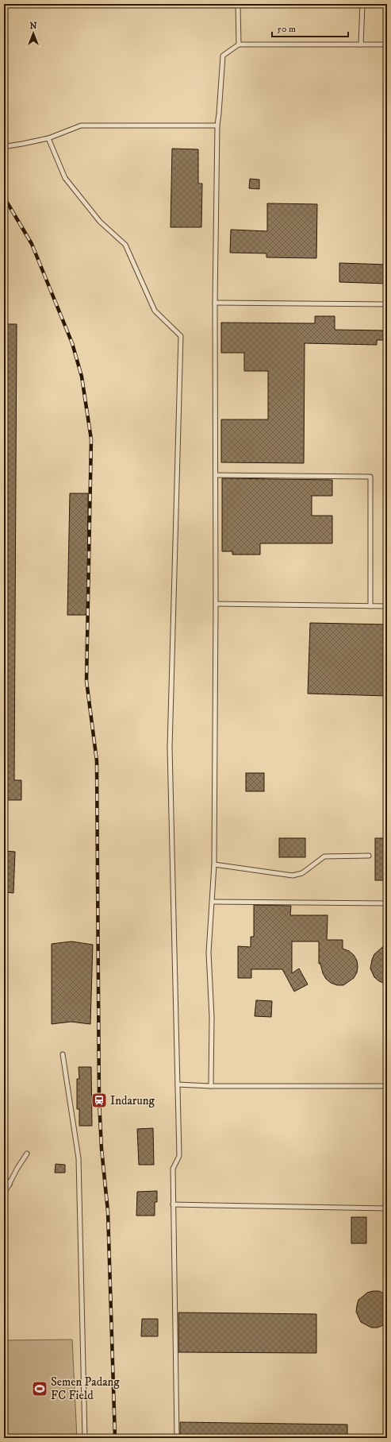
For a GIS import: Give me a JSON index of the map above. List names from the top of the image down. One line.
{"places":{"station":["Indarung"],"sports":["Semen Padang FC Field"]},"scale_bar":"50 m","north":"top"}
